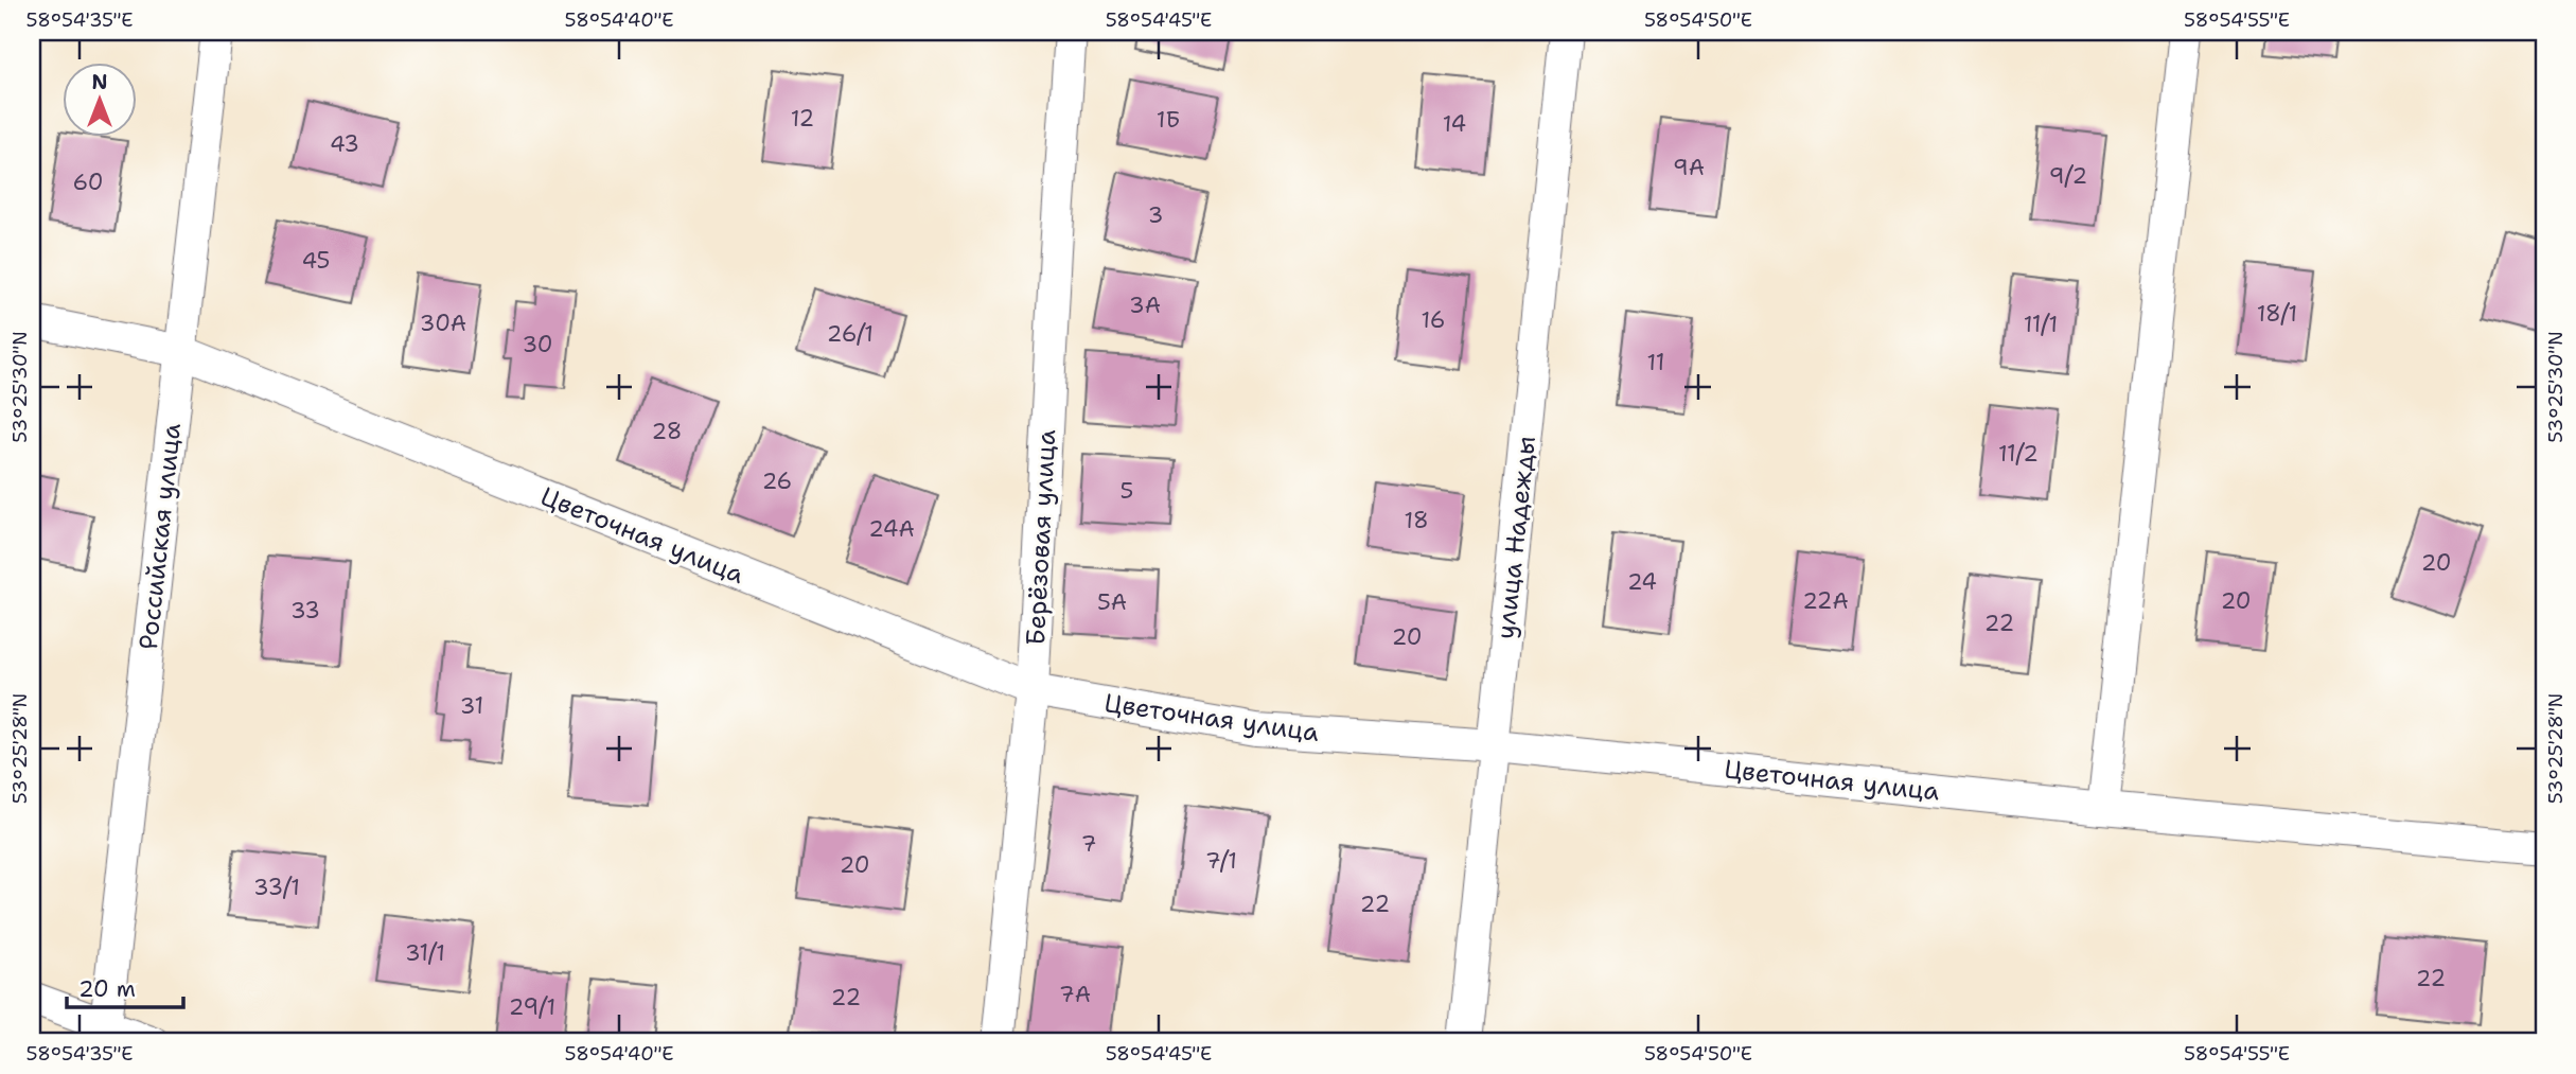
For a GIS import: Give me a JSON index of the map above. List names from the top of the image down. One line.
{"streets":{"street":["Цветочная улица","Российская улица","Берёзовая улица","улица Надежды"]},"crossings":[["Цветочная улица","Российская улица"],["Цветочная улица","Берёзовая улица"],["Цветочная улица","улица Надежды"]],"house_numbers":["12","1Б","14","43","9А","9/2","60","3","45","3А","18/1","16","30А","11/1","26/1","30","11","28","11/2","26","5","18","24А","20","24","22А","20","5А","33","22","20","31","7","7/1","20","33/1","22","31/1","22","7А","22","29/1"],"scale_bar":"20 m","north":"top","coordinates":["58°54'35\"E","58°54'40\"E","58°54'45\"E","58°54'50\"E","58°54'55\"E","53°25'30\"N","53°25'28\"N"]}
